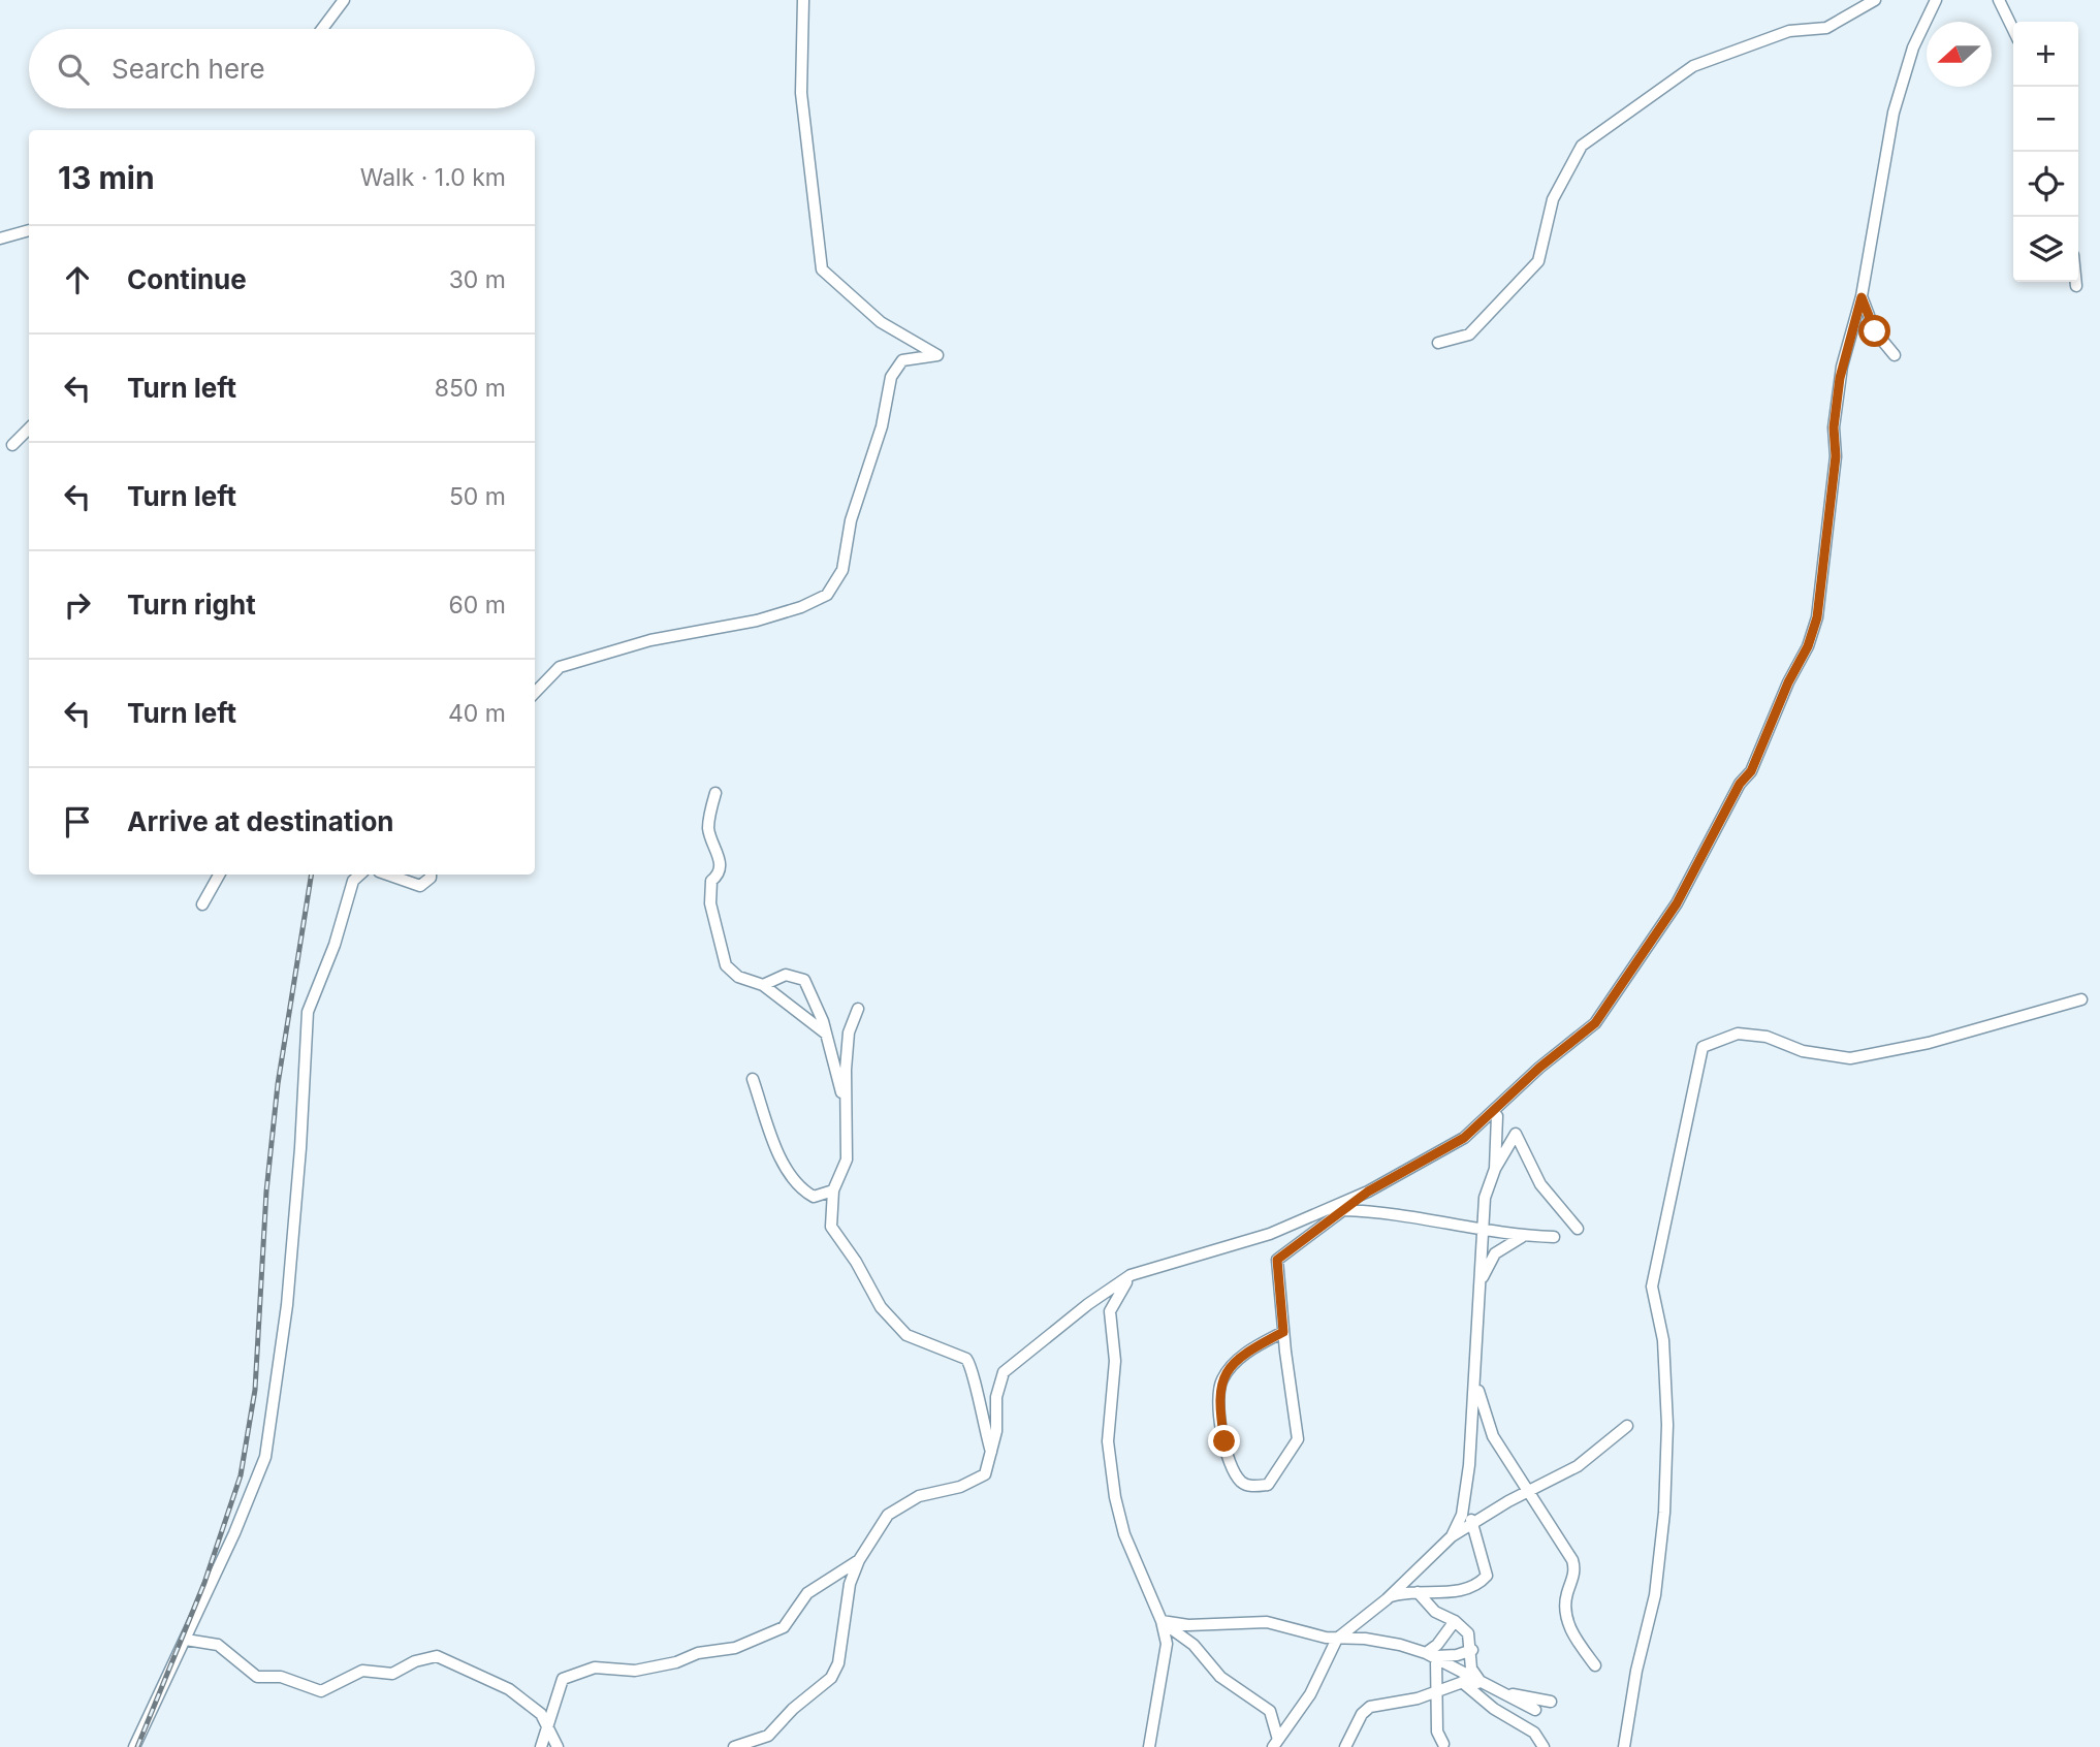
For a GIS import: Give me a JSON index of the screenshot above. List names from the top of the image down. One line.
{"north":"left","page":{"map_buttons":["+","−"],"search":"Search here","heading":["13 min","Walk · 1.0 km"],"list":[["Continue","30 m"],["Turn left","850 m"],["Turn left","50 m"],["Turn right","60 m"],["Turn left","40 m"],"Arrive at destination"]}}
